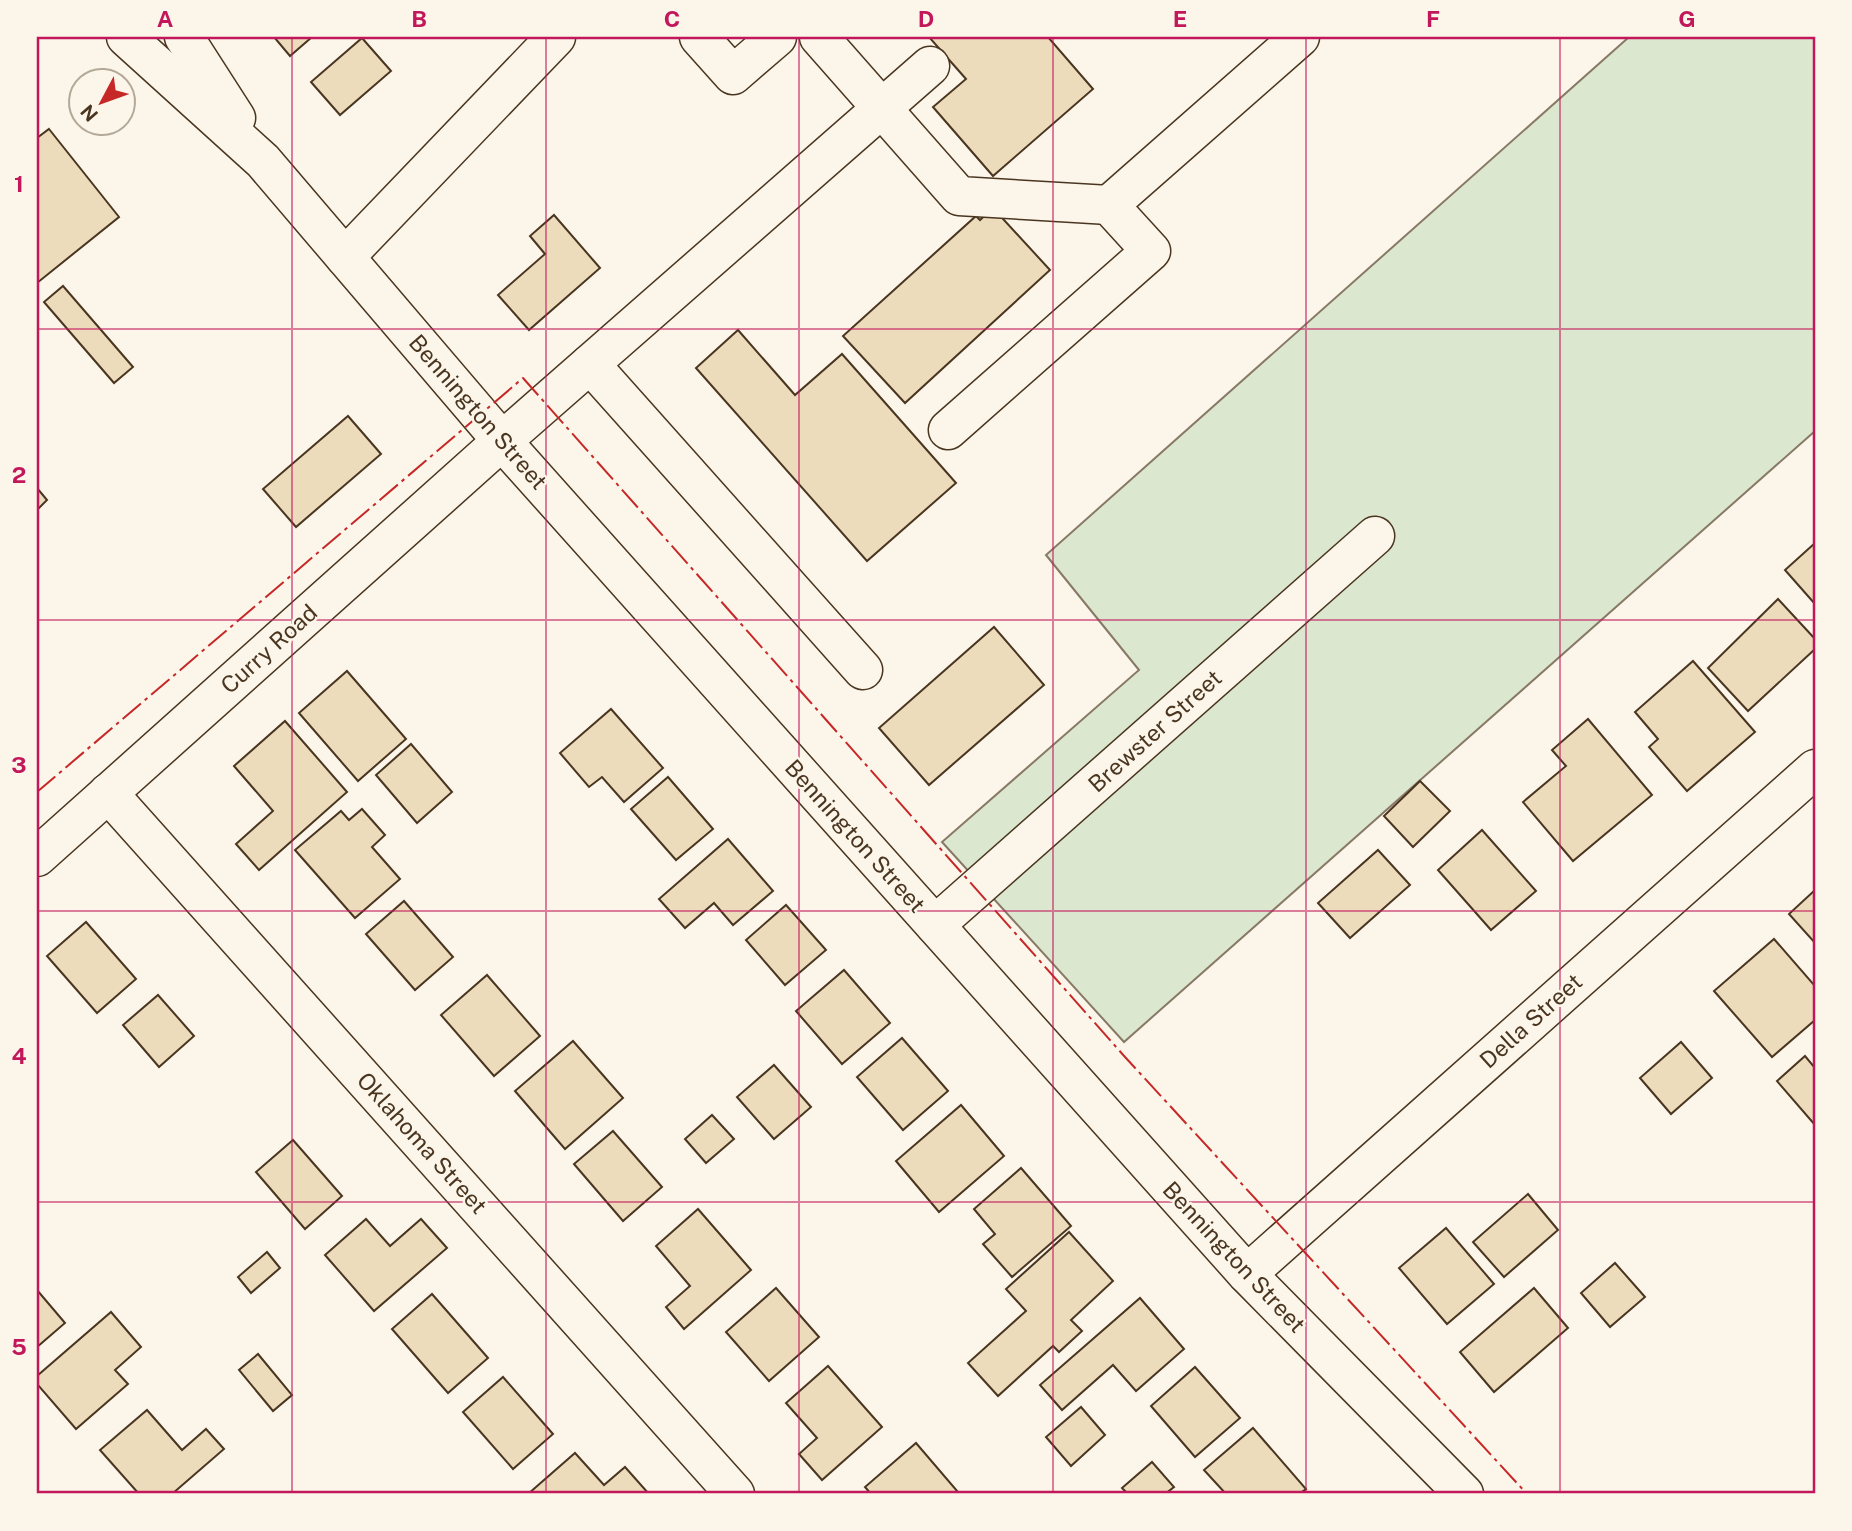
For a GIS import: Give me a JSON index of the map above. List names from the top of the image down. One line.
{"streets":{"street":["Bennington Street","Curry Road","Brewster Street","Della Street","Oklahoma Street"]},"crossings":[["Bennington Street","Curry Road"],["Bennington Street","Brewster Street"],["Bennington Street","Della Street"],["Curry Road","Oklahoma Street"]],"north":"bottom left","grid":{"columns":["A","B","C","D","E","F","G"],"rows":["1","2","3","4","5"]}}
